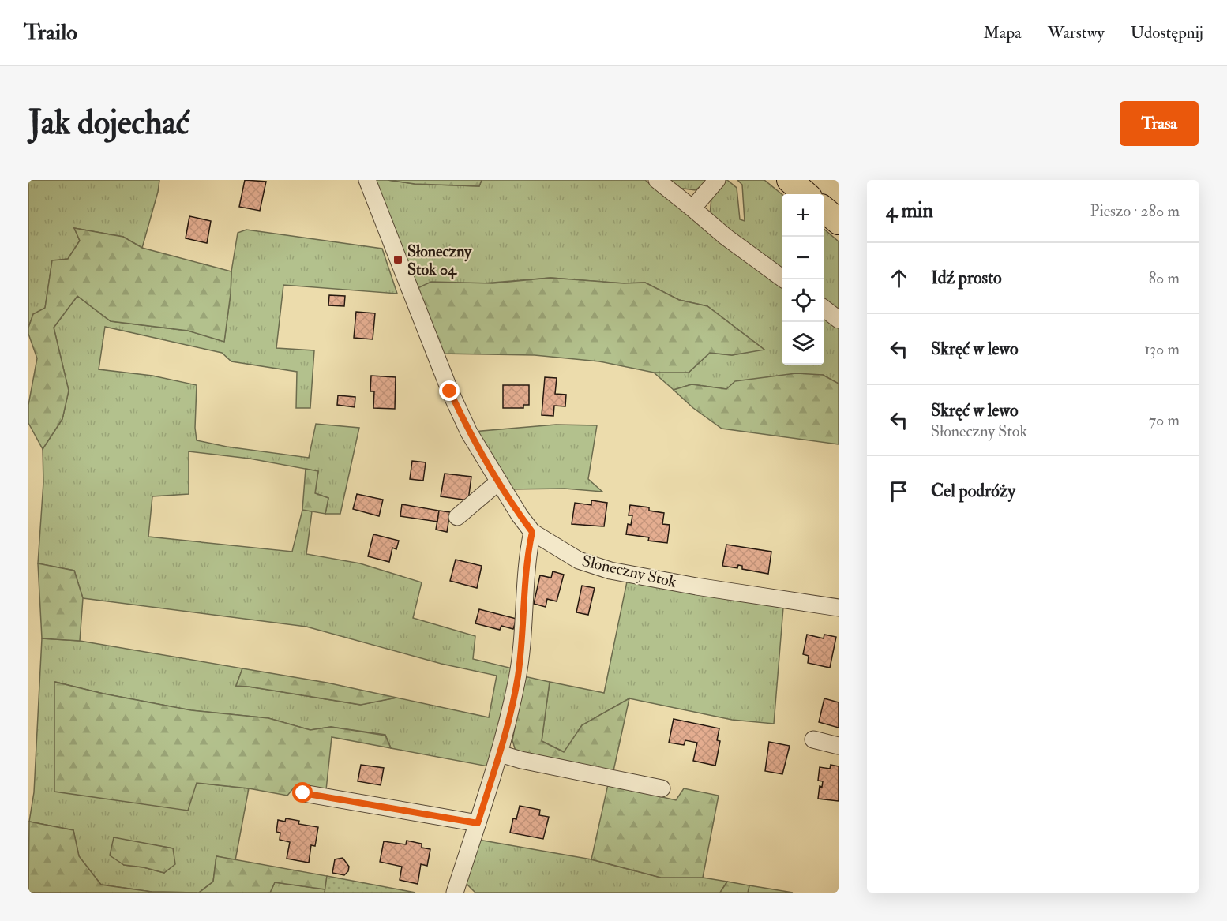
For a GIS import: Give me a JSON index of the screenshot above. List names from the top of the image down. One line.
{"streets":{"street":["Słoneczny Stok"]},"places":{"transit":["Słoneczny Stok 04"]},"page":{"header":"Trailo","nav":["Mapa","Warstwy","Udostępnij"],"buttons":"Trasa","title":"Jak dojechać","heading":["4 min","Pieszo · 280 m"],"map_buttons":["+","−"],"list":[["Idź prosto","80 m"],["Skręć w lewo","130 m"],["Skręć w lewo","Słoneczny Stok","70 m"],"Cel podróży"]}}
